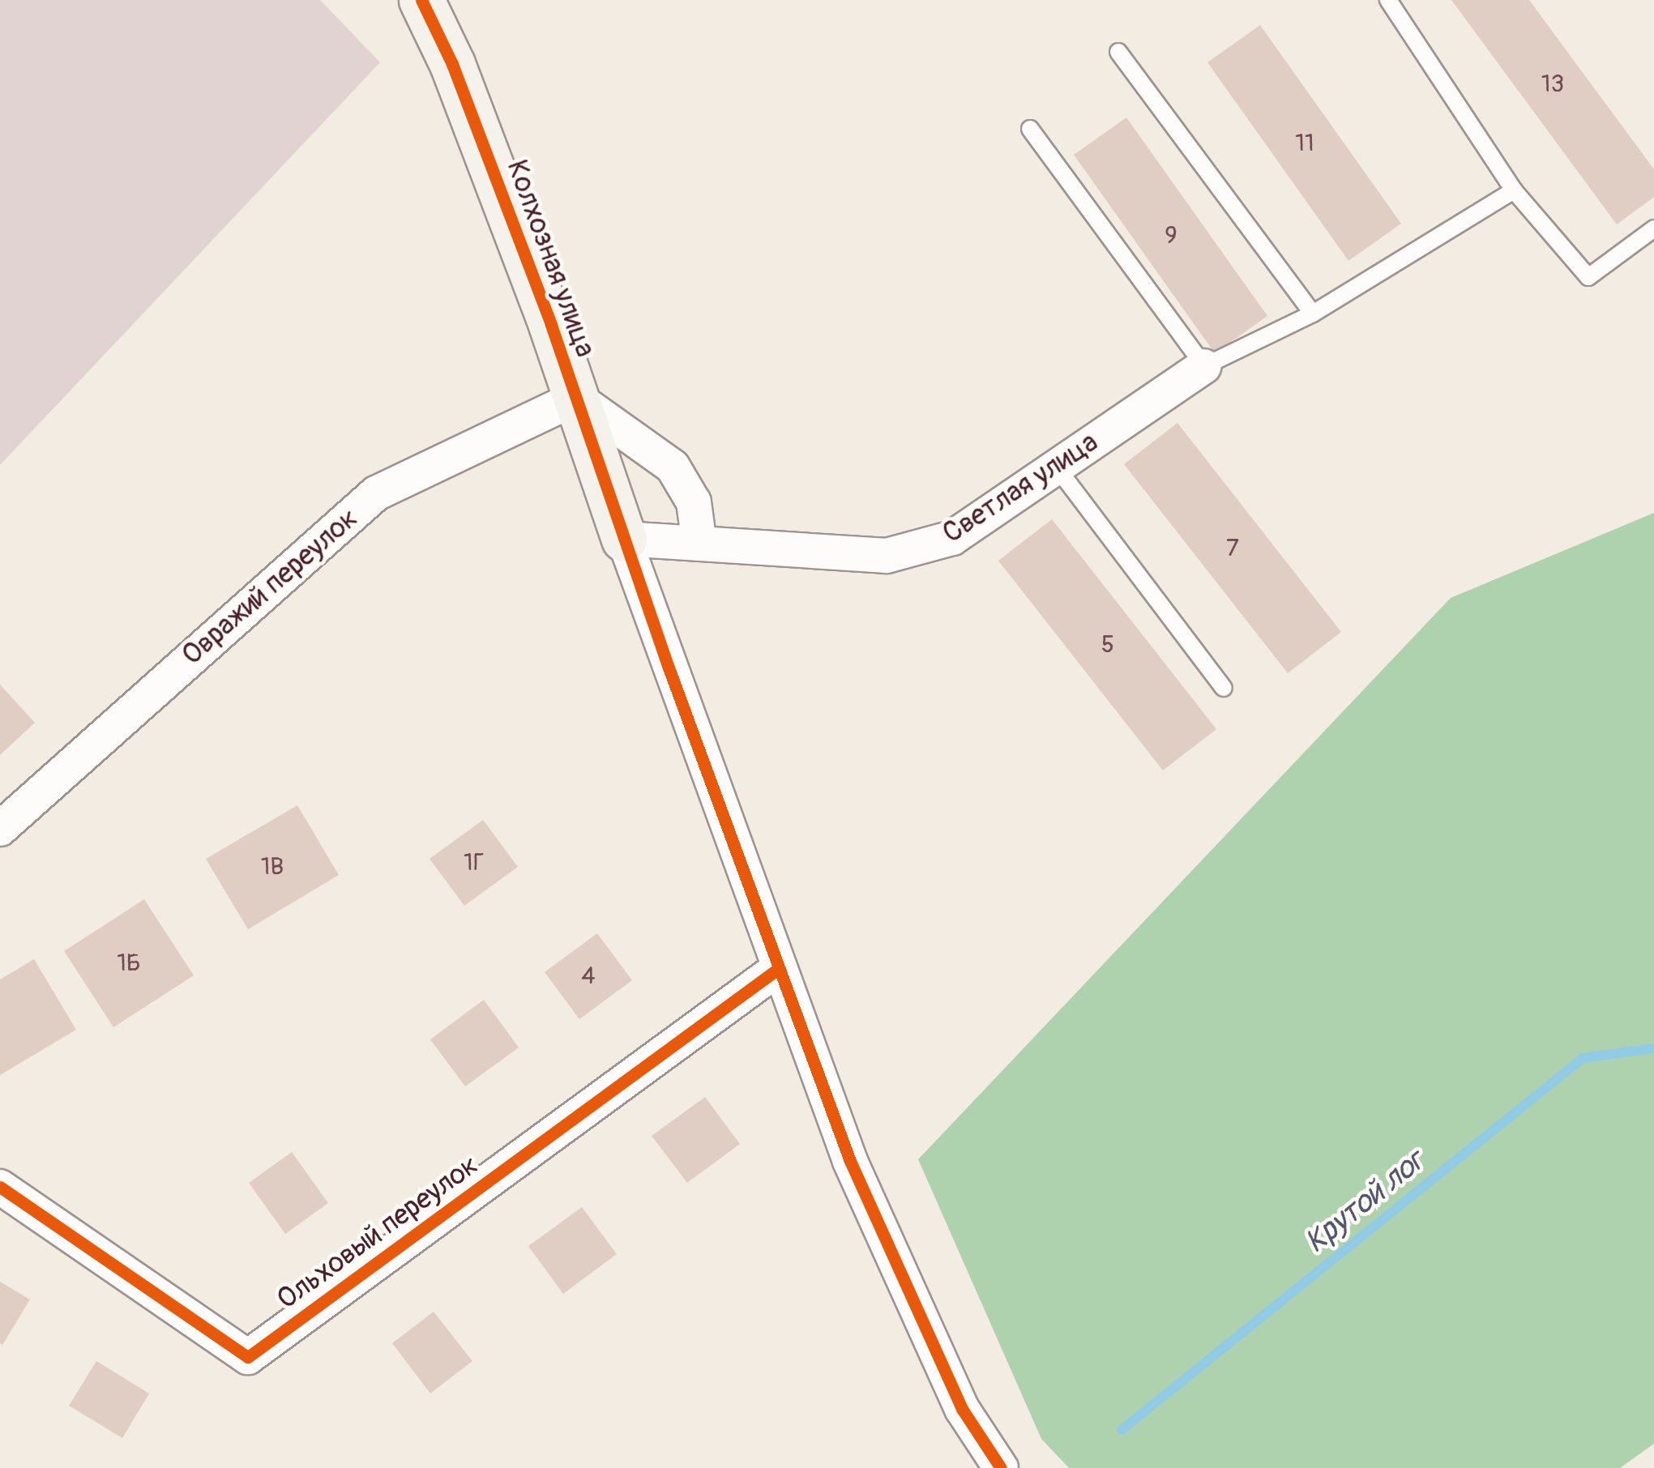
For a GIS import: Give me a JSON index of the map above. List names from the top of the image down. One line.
{"streets":{"street":["Колхозная улица","Светлая улица","Овражий переулок","Ольховый переулок"]},"crossings":[["Колхозная улица","Светлая улица"],["Колхозная улица","Овражий переулок"]],"water":["Крутой лог"],"house_numbers":["13","11","9","7","5","1Г","1В","1Б","4"]}
